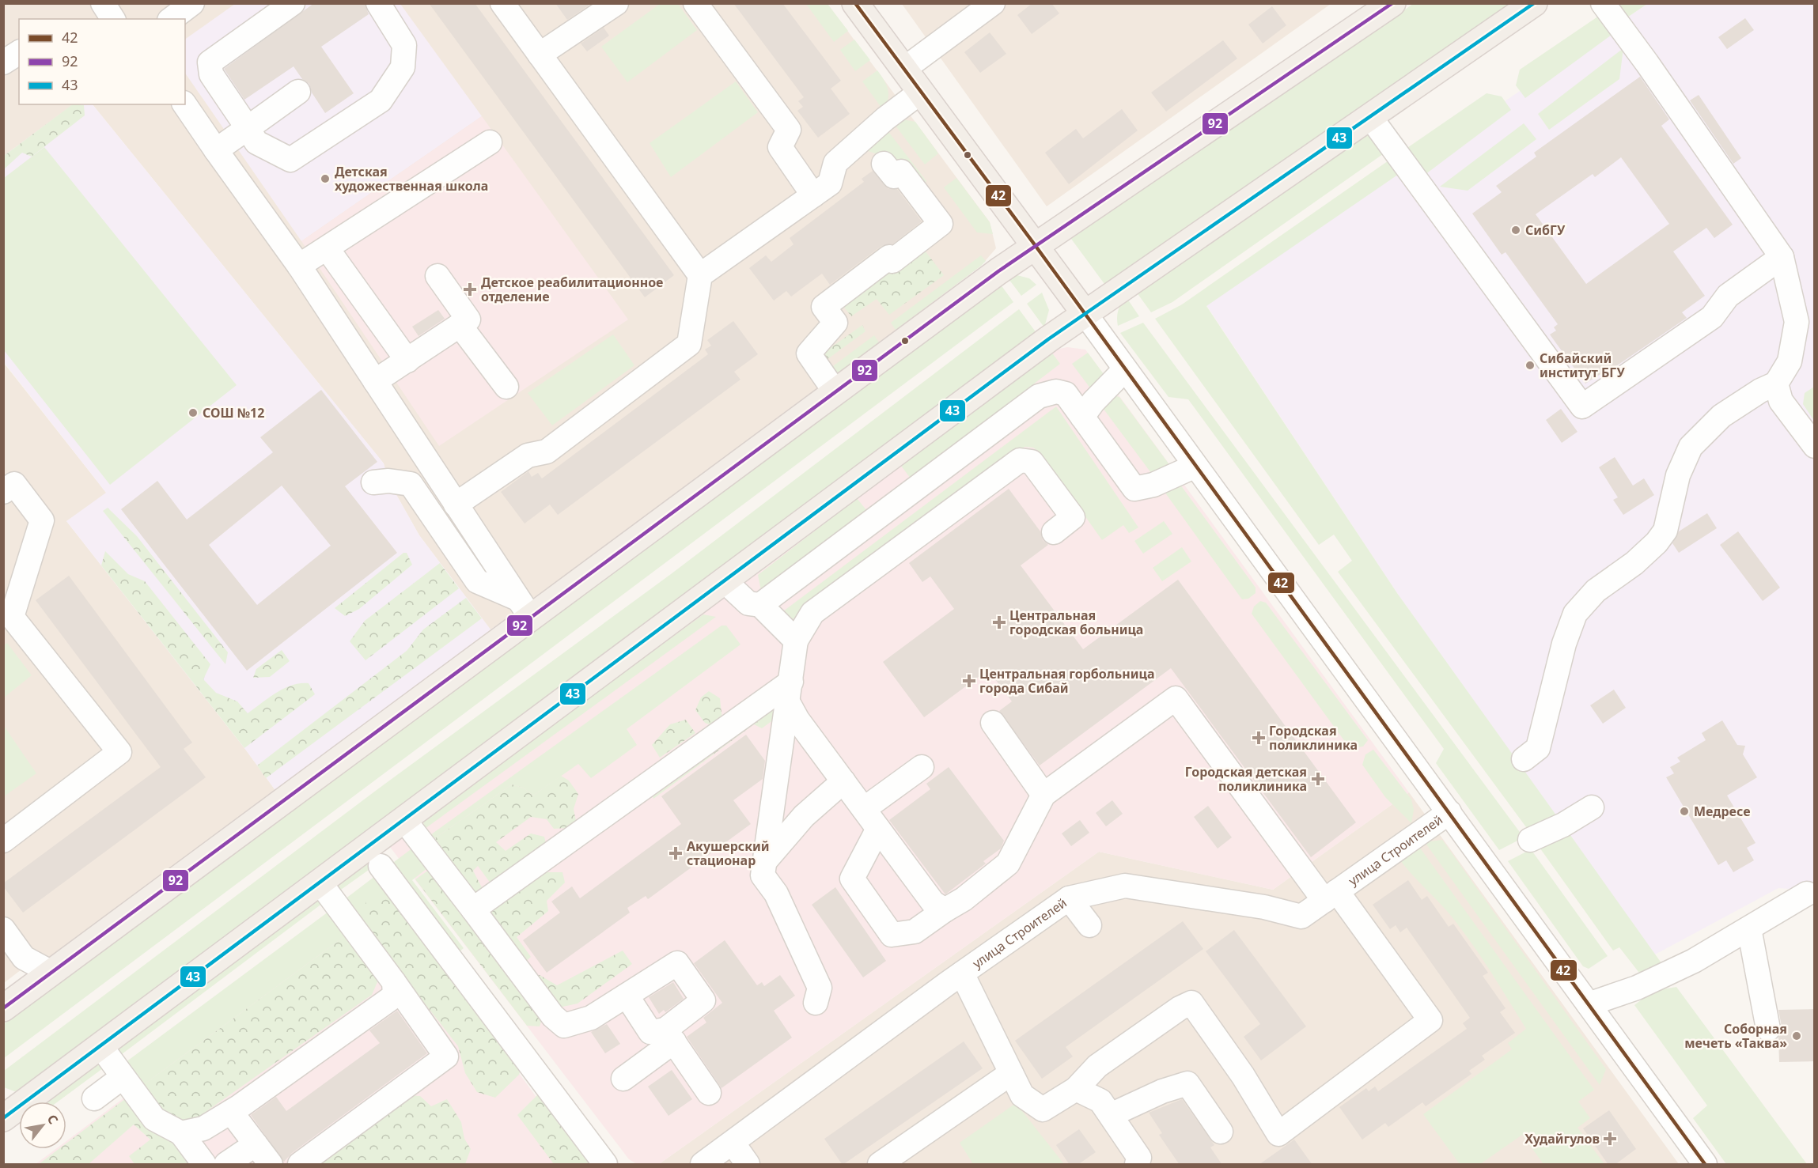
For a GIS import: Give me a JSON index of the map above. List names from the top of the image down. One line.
{"streets":{"street":["улица Строителей"]},"places":{"other":["Детская художественная школа","СибГУ","Сибайский институт БГУ","СОШ №12","Медресе","Соборная мечеть «Таква»"],"health":["Детское реабилитационное отделение","Центральная городская больница","Центральная горбольница города Сибай","Городская поликлиника","Городская детская поликлиника","Акушерский стационар","Худайгулов"]},"lines":["transit line 42","transit line 92","transit line 43"],"legend":["42","92","43"],"north":"top right"}
